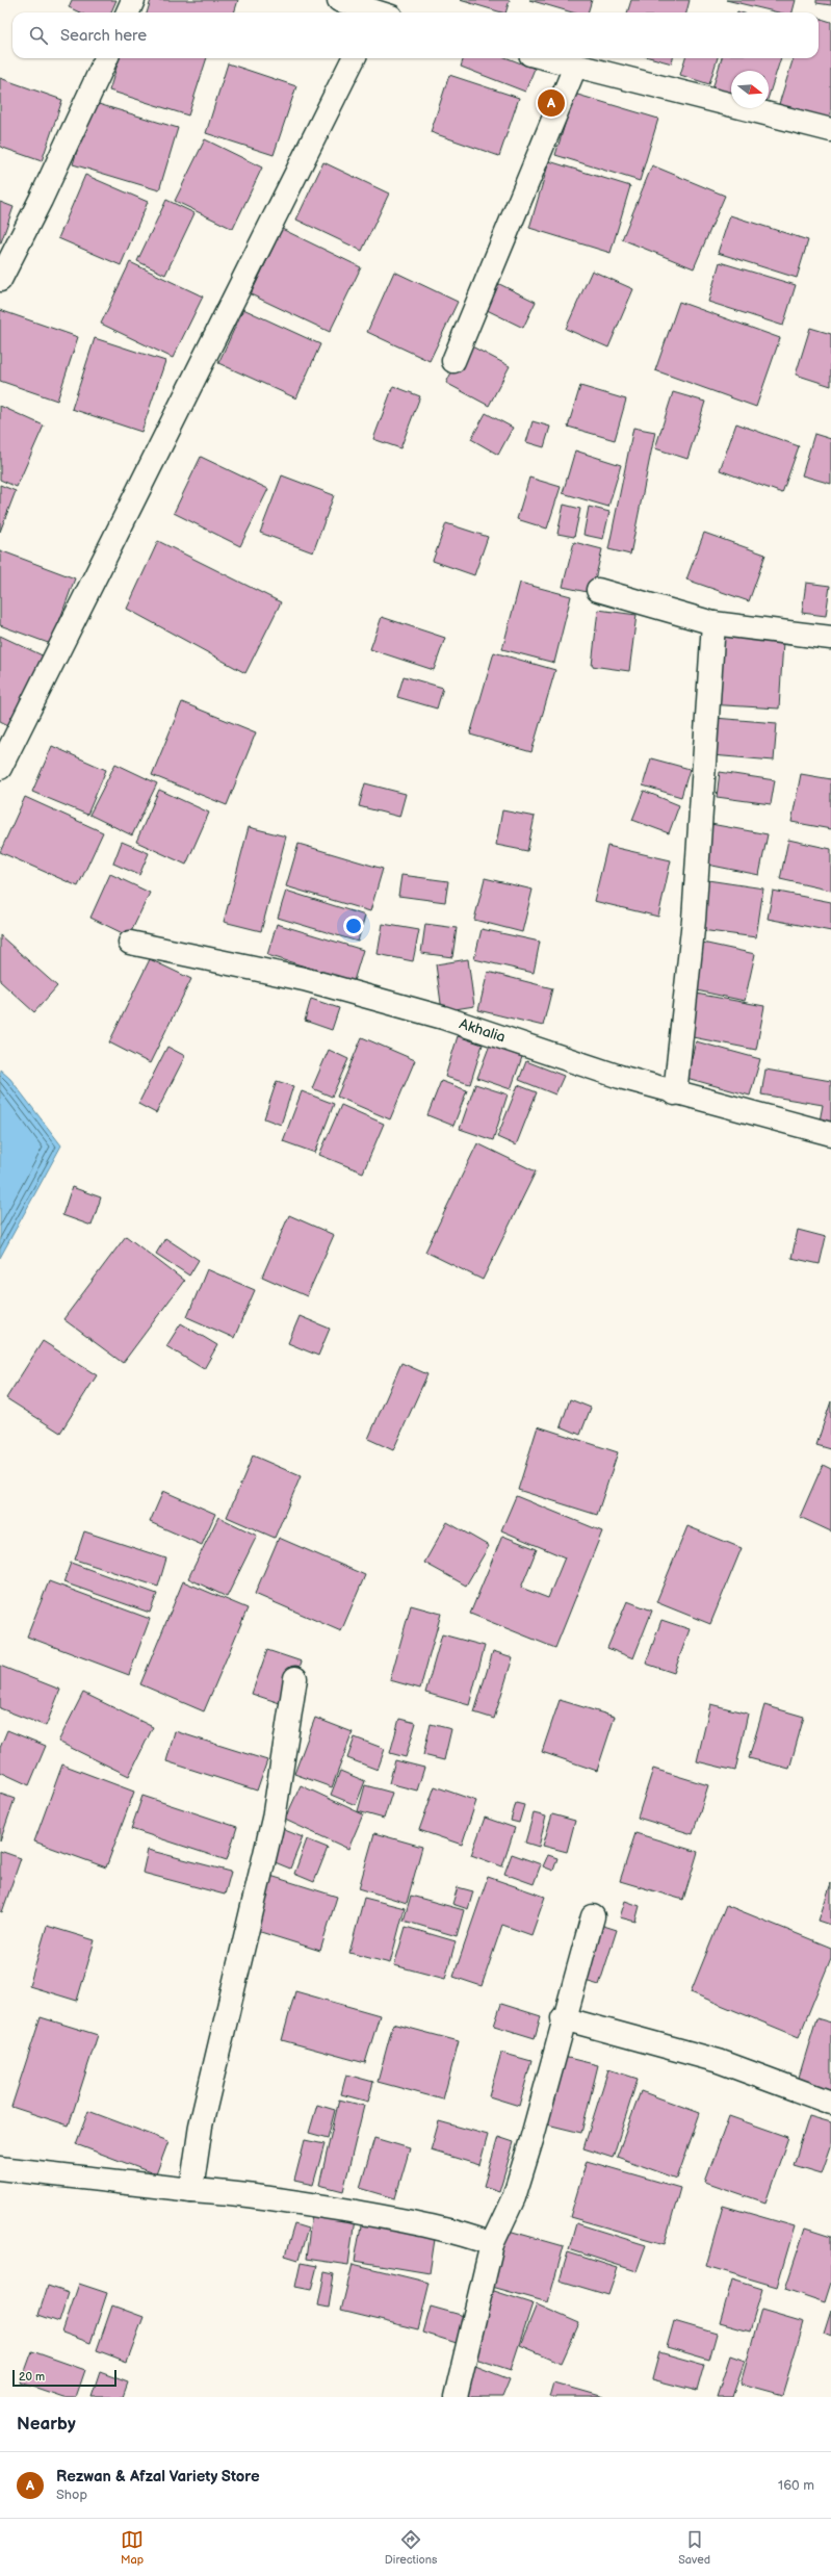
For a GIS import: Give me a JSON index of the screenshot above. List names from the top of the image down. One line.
{"streets":{"street":["Akhalia"]},"scale_bar":"20 m","north":"right","page":{"search":"Search here","pins":"A","scale":"20 m","heading":"Nearby","list":[{"mark":"A","name":"Rezwan & Afzal Variety Store","note":"Shop","value":"160 m"}],"nav":["Map","Directions","Saved"]}}
